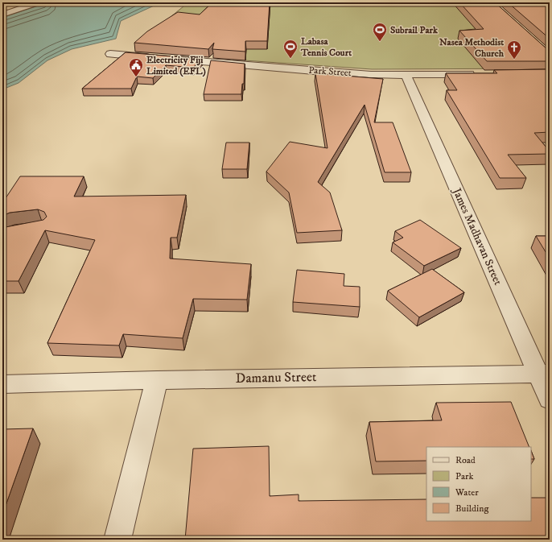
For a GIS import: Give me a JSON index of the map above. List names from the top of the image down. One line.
{"streets":{"street":["Park Street","James Madhavan Street","Damanu Street"]},"crossings":[["Park Street","James Madhavan Street"],["James Madhavan Street","Damanu Street"]],"places":{"sports":["Subrail Park","Labasa Tennis Court"],"church":["Nasea Methodist Church"],"public building":["Electricity Fiji Limited (EFL)"]},"legend":["Road","Park","Water","Building"]}
